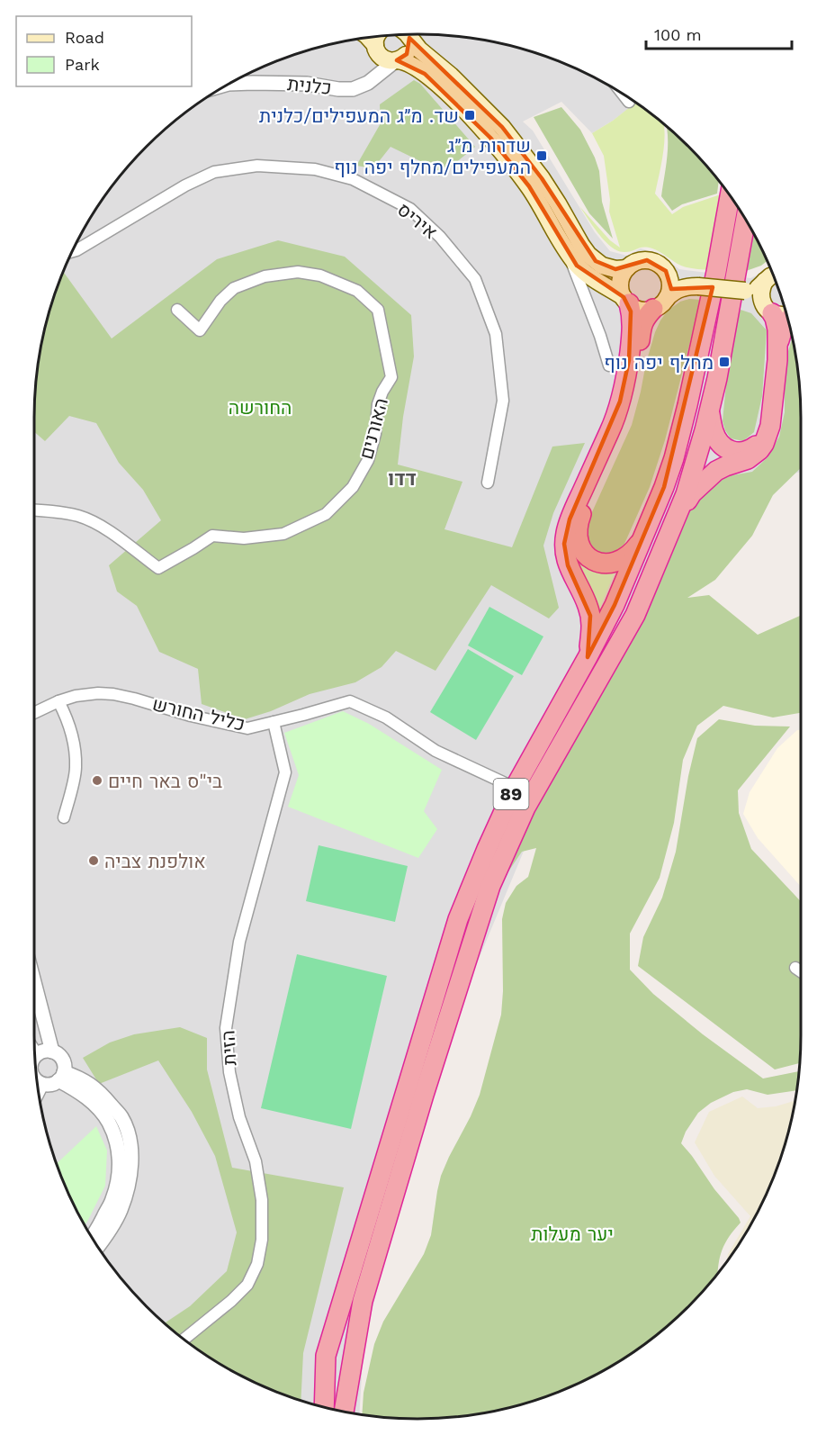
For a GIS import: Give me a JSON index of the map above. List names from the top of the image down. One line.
{"streets":{"highway":["89"],"street":["כלנית","איריס","האורנים","כליל החורש","הזית"]},"crossings":[["כליל החורש","89"],["כליל החורש","הזית"]],"districts":["דדו"],"parks":["החורשה","יער מעלות"],"places":{"transit":["שד. מ״ג המעפילים/כלנית","שדרות מ״ג המעפילים/מחלף יפה נוף","מחלף יפה נוף"],"other":["בי\"ס באר חיים","אולפנת צביה"]},"legend":["Road","Park"],"scale_bar":"100 m"}
